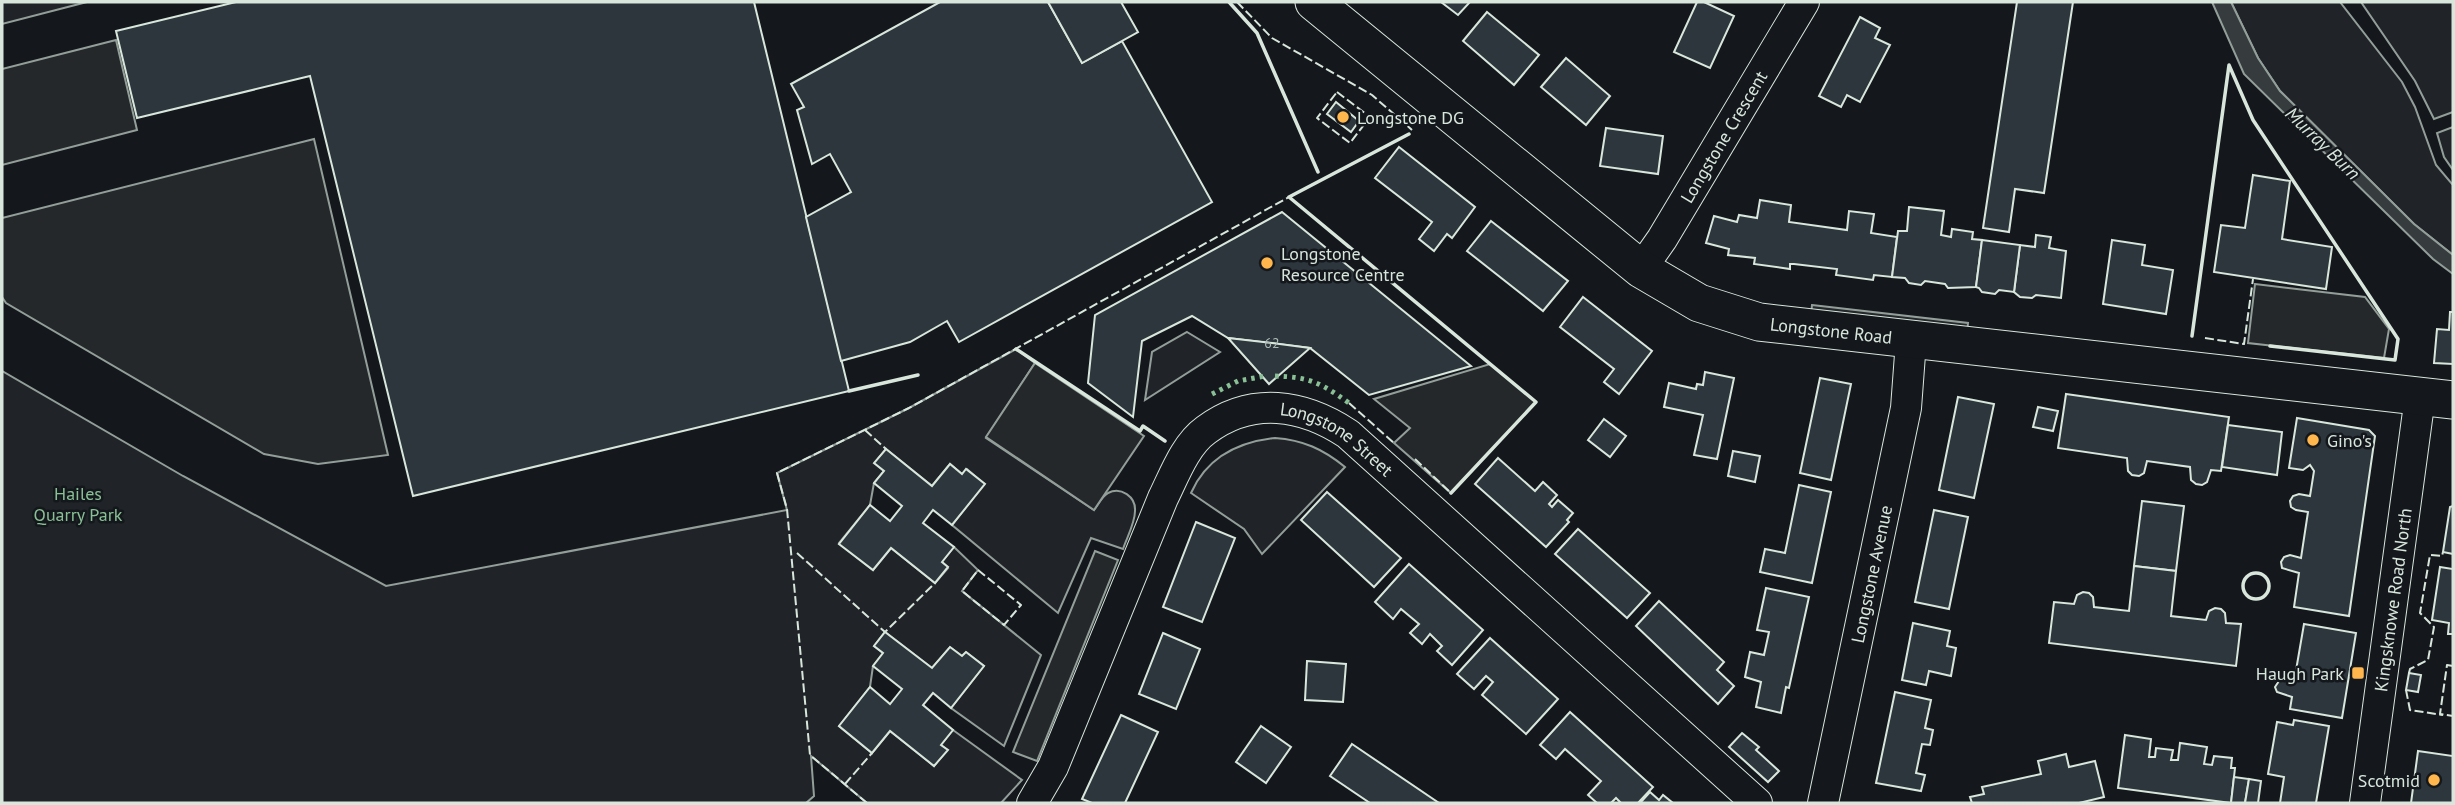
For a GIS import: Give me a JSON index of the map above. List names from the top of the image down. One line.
{"streets":{"street":["Longstone Crescent","Longstone Road","Longstone Street","Longstone Avenue","Kingsknowe Road North"]},"crossings":[["Longstone Crescent","Longstone Road"],["Longstone Road","Longstone Avenue"],["Longstone Road","Kingsknowe Road North"]],"water":["Murray Burn"],"parks":["Hailes Quarry Park"],"places":{"other":["Longstone DG","Longstone Resource Centre","Gino's","Scotmid"],"transit":["Haugh Park"]},"house_numbers":["62"]}
